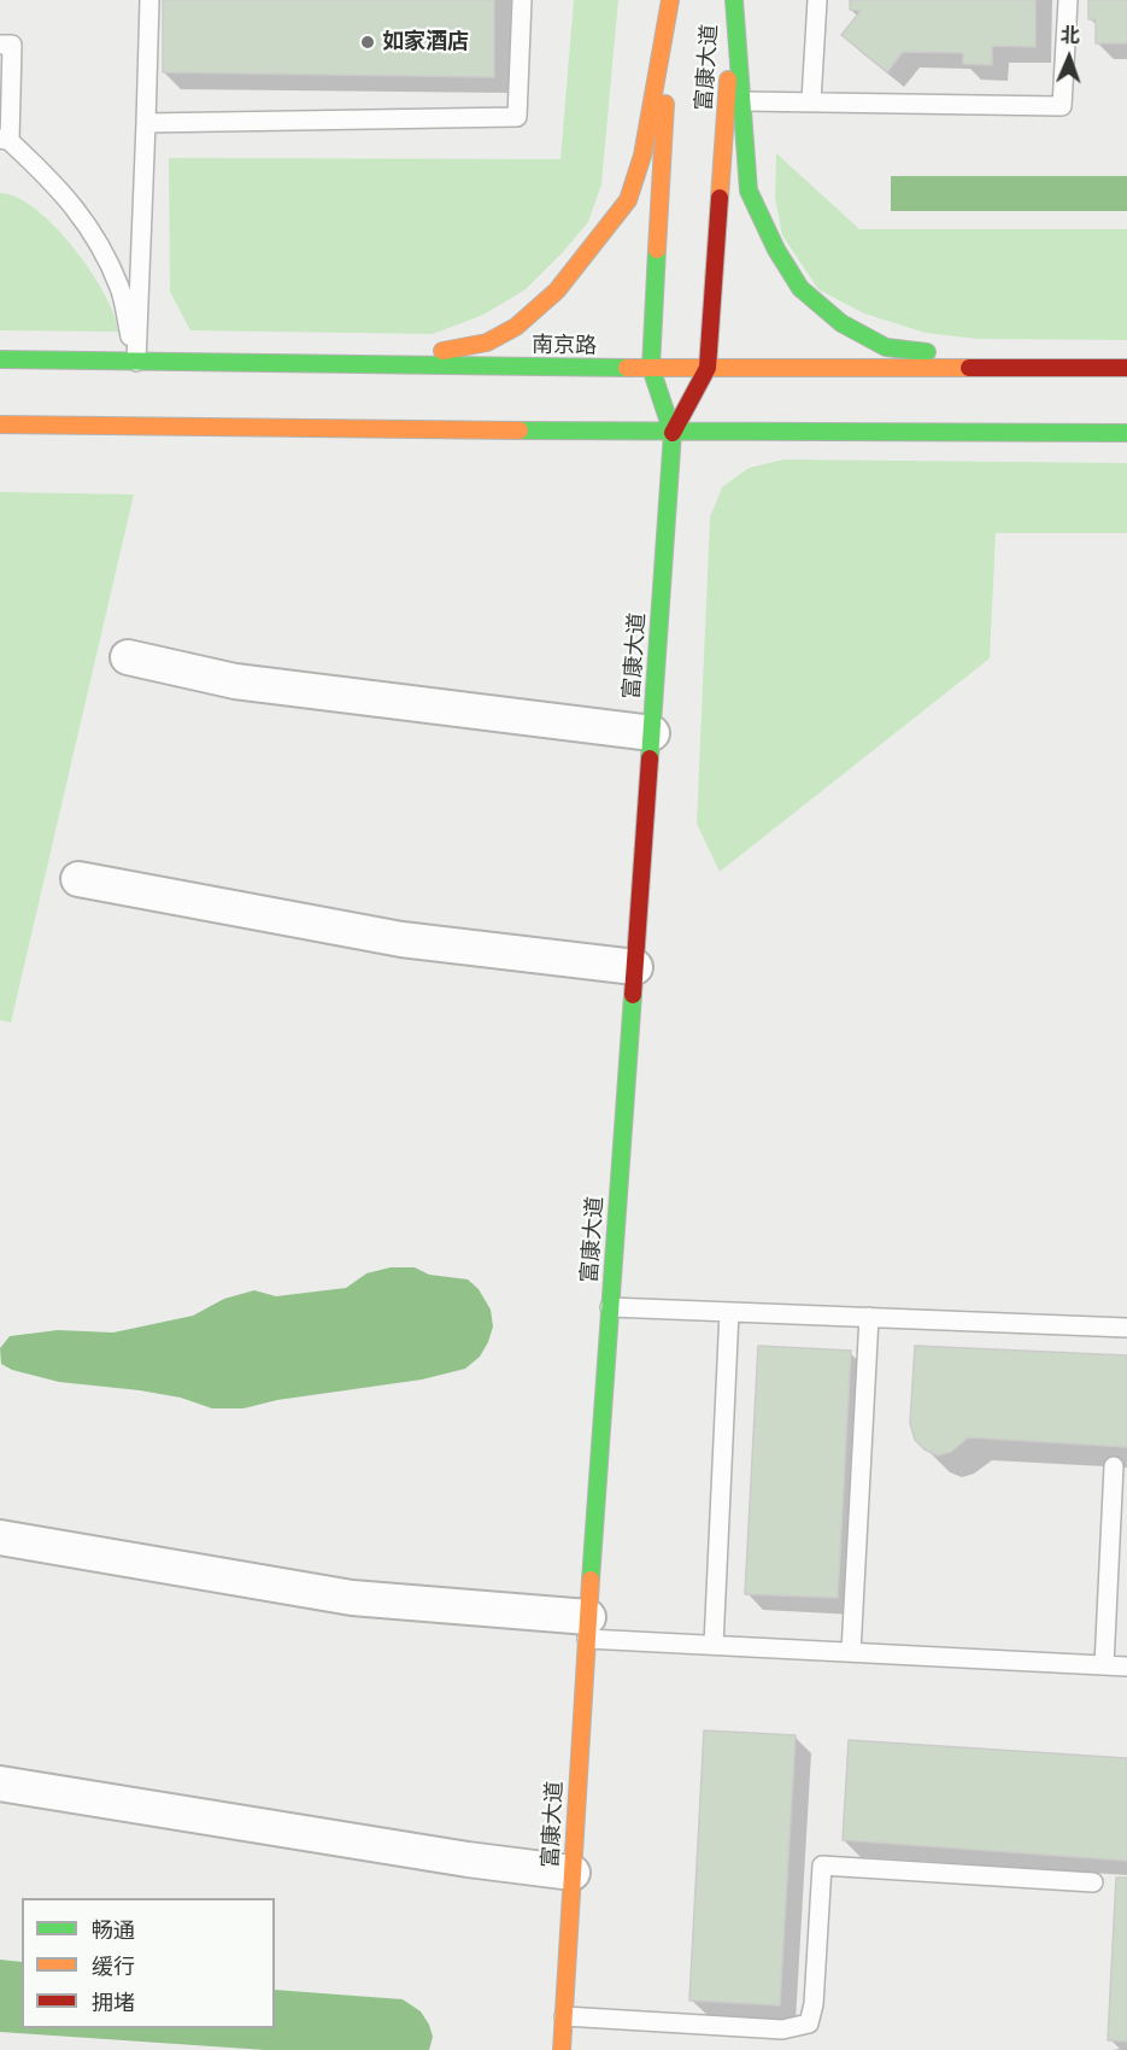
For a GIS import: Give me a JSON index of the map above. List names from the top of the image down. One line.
{"streets":{"main road":["富康大道","南京路"]},"crossings":[["富康大道","南京路"]],"places":["如家酒店"],"legend":["畅通","缓行","拥堵"],"north":"top"}
